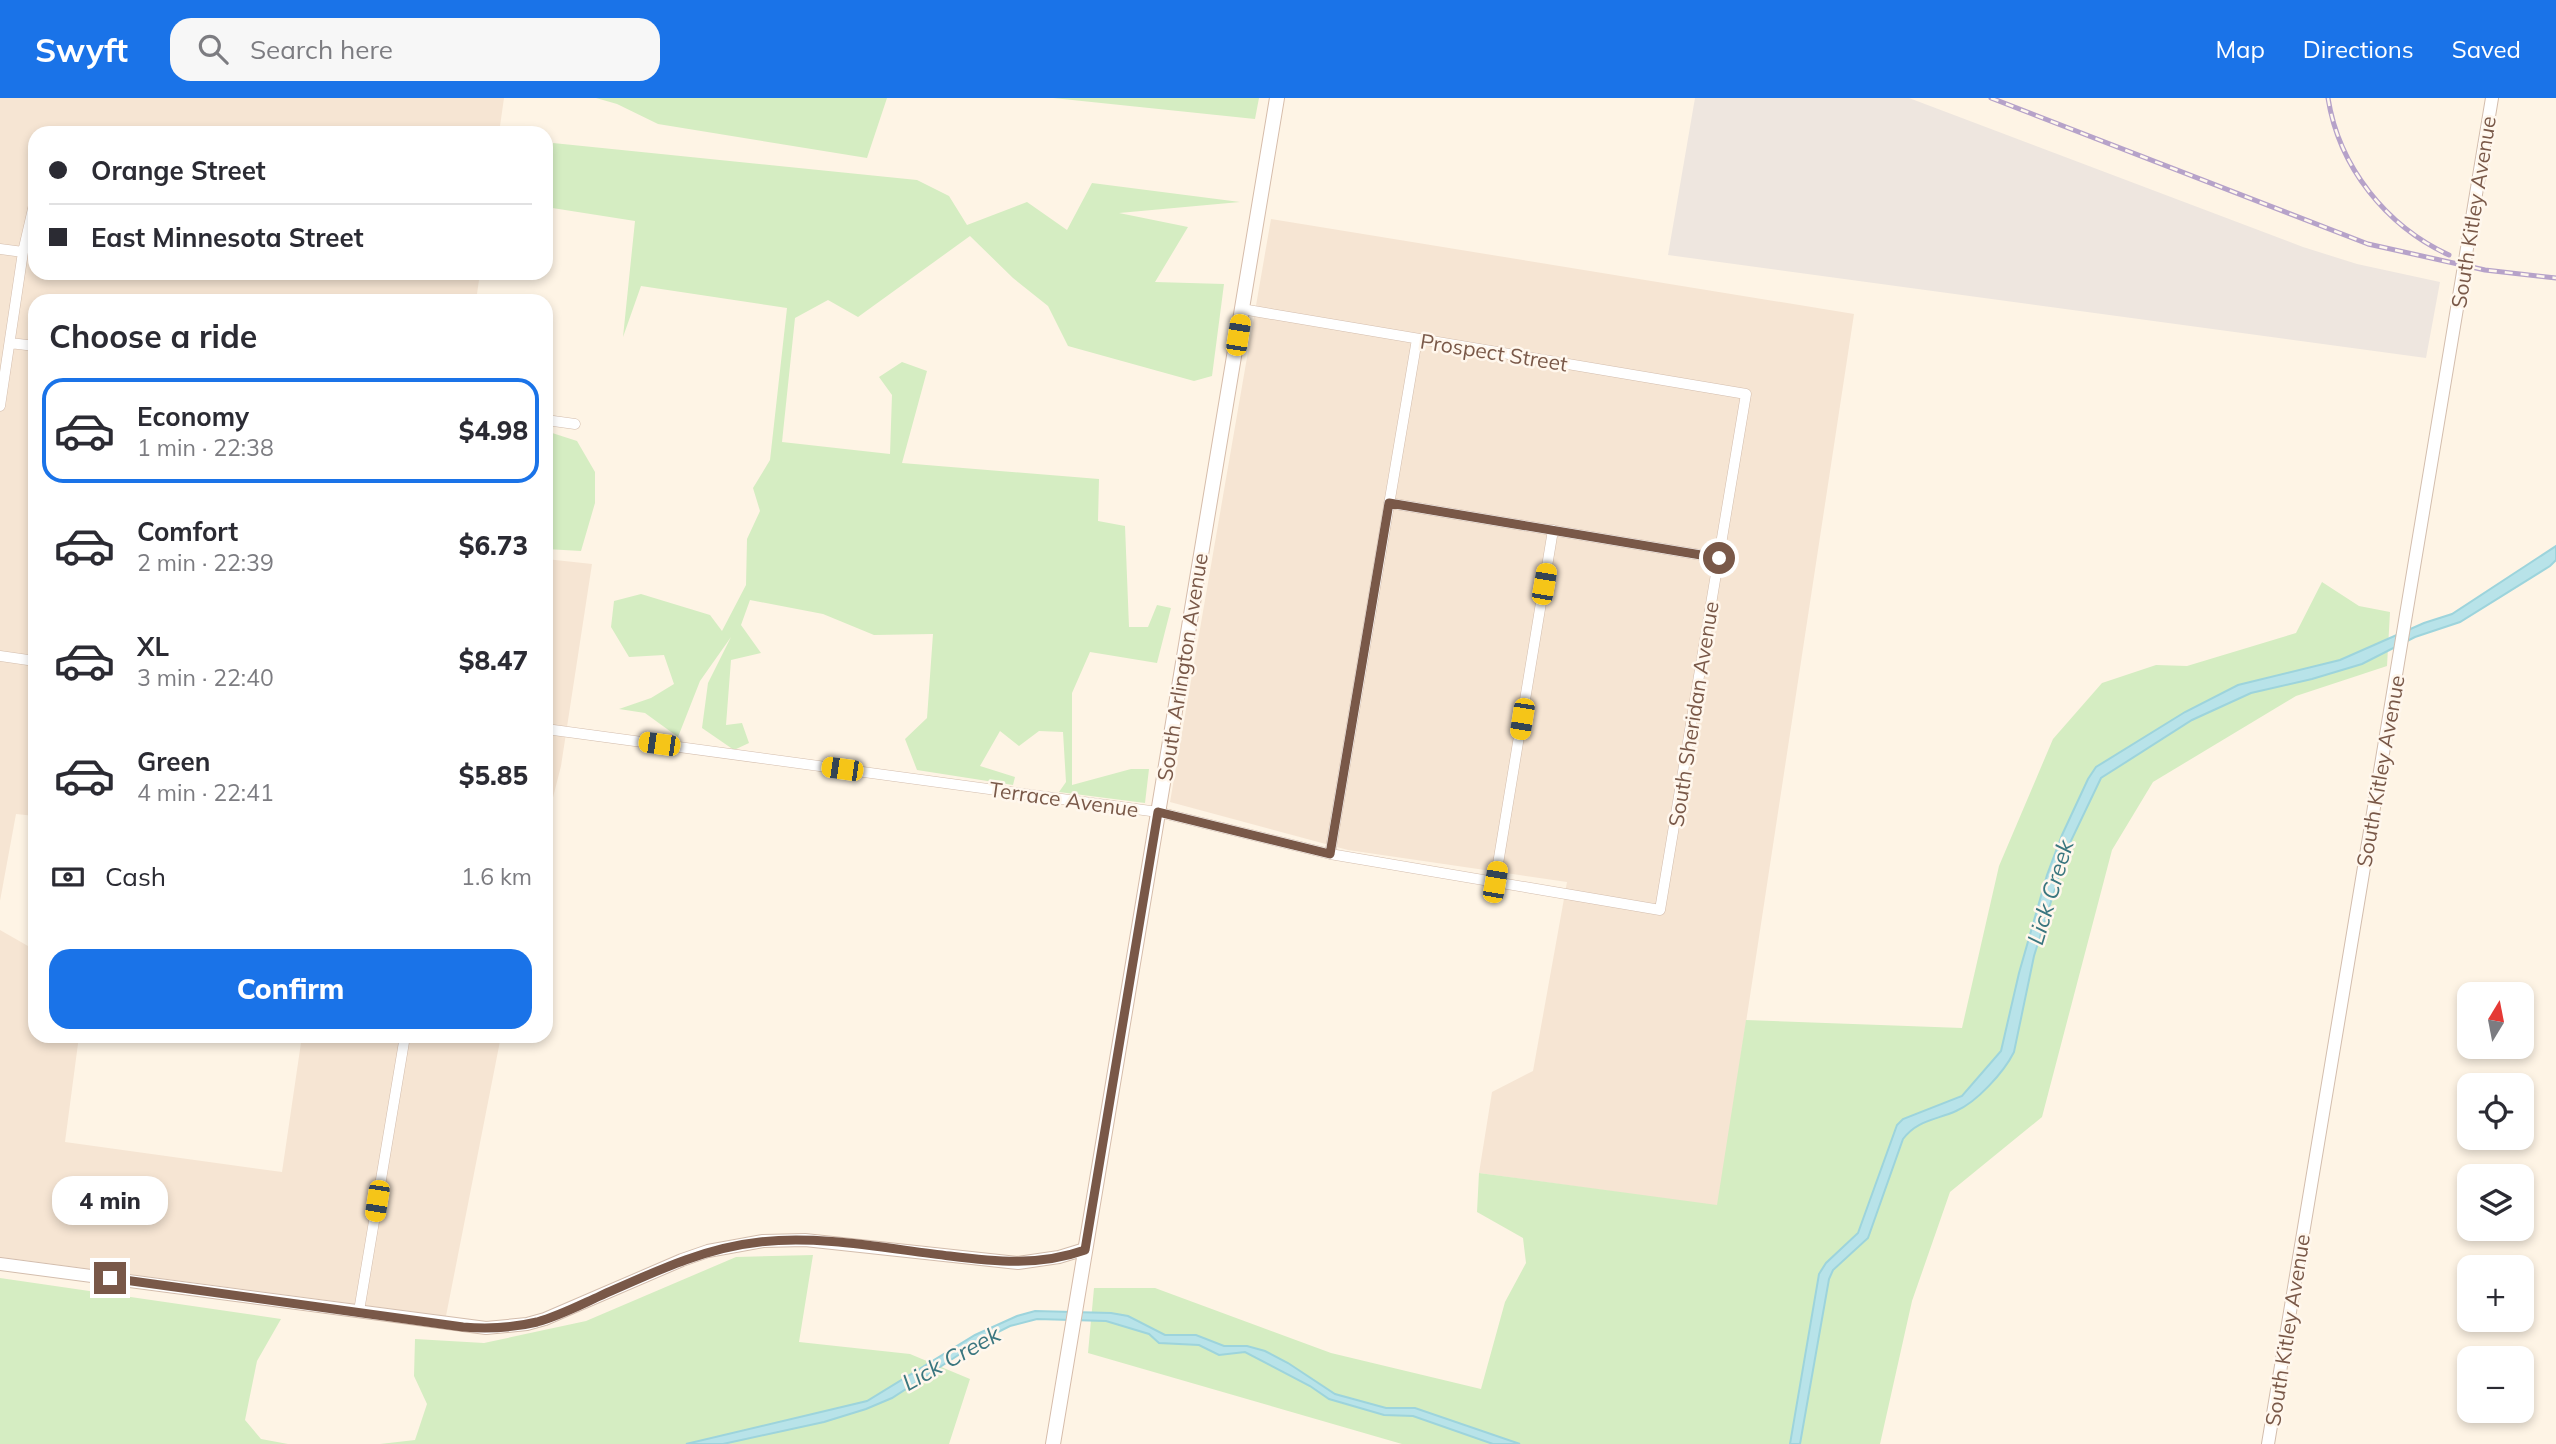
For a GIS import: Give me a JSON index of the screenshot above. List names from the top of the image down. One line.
{"streets":{"main road":["South Arlington Avenue"],"street":["South Kitley Avenue","Prospect Street","South Sheridan Avenue","Terrace Avenue"]},"crossings":[["Prospect Street","South Arlington Avenue"],["Prospect Street","South Sheridan Avenue"],["South Arlington Avenue","Terrace Avenue"],["South Sheridan Avenue","Terrace Avenue"]],"water":["Lick Creek"],"north":"top","page":{"header":"Swyft","search":"Search here","nav":["Map","Directions","Saved"],"banner":["Orange Street","East Minnesota Street"],"heading":"Choose a ride","list":[{"name":"Economy","note":"1 min · 22:38","value":"$4.98"},{"name":"Comfort","note":"2 min · 22:39","value":"$6.73"},{"name":"XL","note":"3 min · 22:40","value":"$8.47"},{"name":"Green","note":"4 min · 22:41","value":"$5.85"}],"pay":["Cash","1.6 km"],"buttons":"Confirm","map_buttons":["+","−"],"bubble":"4 min"}}
